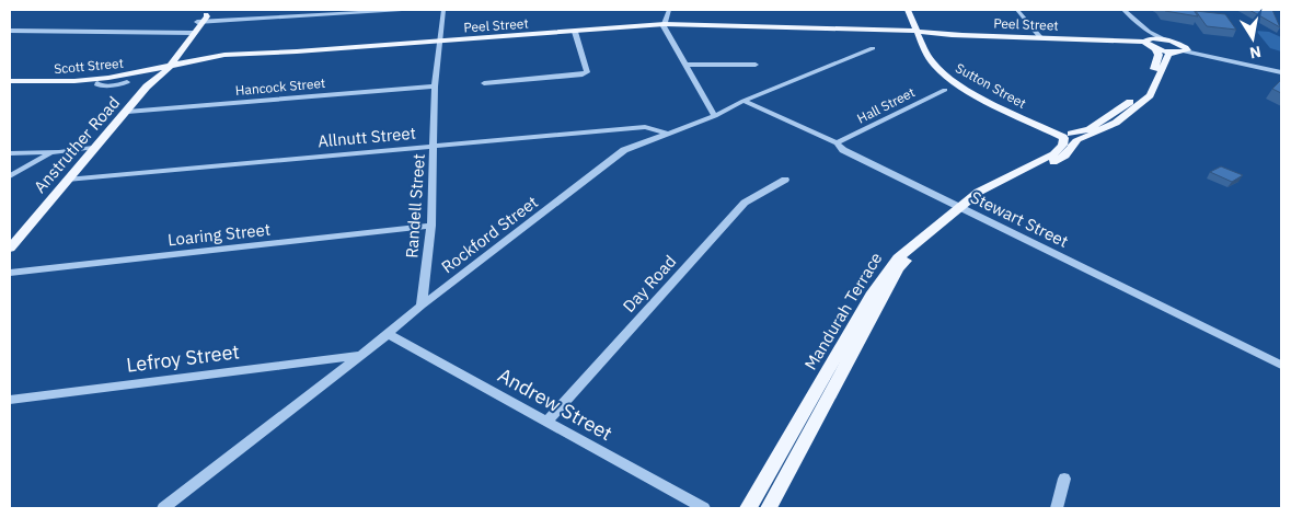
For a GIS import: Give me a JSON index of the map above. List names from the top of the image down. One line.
{"streets":{"main road":["Peel Street","Scott Street","Sutton Street","Anstruther Road","Mandurah Terrace"],"street":["Hancock Street","Hall Street","Allnutt Street","Randell Street","Stewart Street","Loaring Street","Rockford Street","Day Road","Lefroy Street","Andrew Street"]},"crossings":[["Peel Street","Scott Street"],["Peel Street","Sutton Street"],["Peel Street","Anstruther Road"],["Peel Street","Randell Street"],["Peel Street","Mandurah Terrace"],["Scott Street","Anstruther Road"],["Sutton Street","Mandurah Terrace"],["Hancock Street","Anstruther Road"],["Hancock Street","Randell Street"],["Hall Street","Stewart Street"],["Allnutt Street","Anstruther Road"],["Allnutt Street","Randell Street"],["Allnutt Street","Rockford Street"],["Randell Street","Loaring Street"],["Randell Street","Rockford Street"],["Stewart Street","Rockford Street"],["Stewart Street","Mandurah Terrace"],["Rockford Street","Lefroy Street"],["Rockford Street","Andrew Street"],["Day Road","Andrew Street"]],"north":"bottom"}
